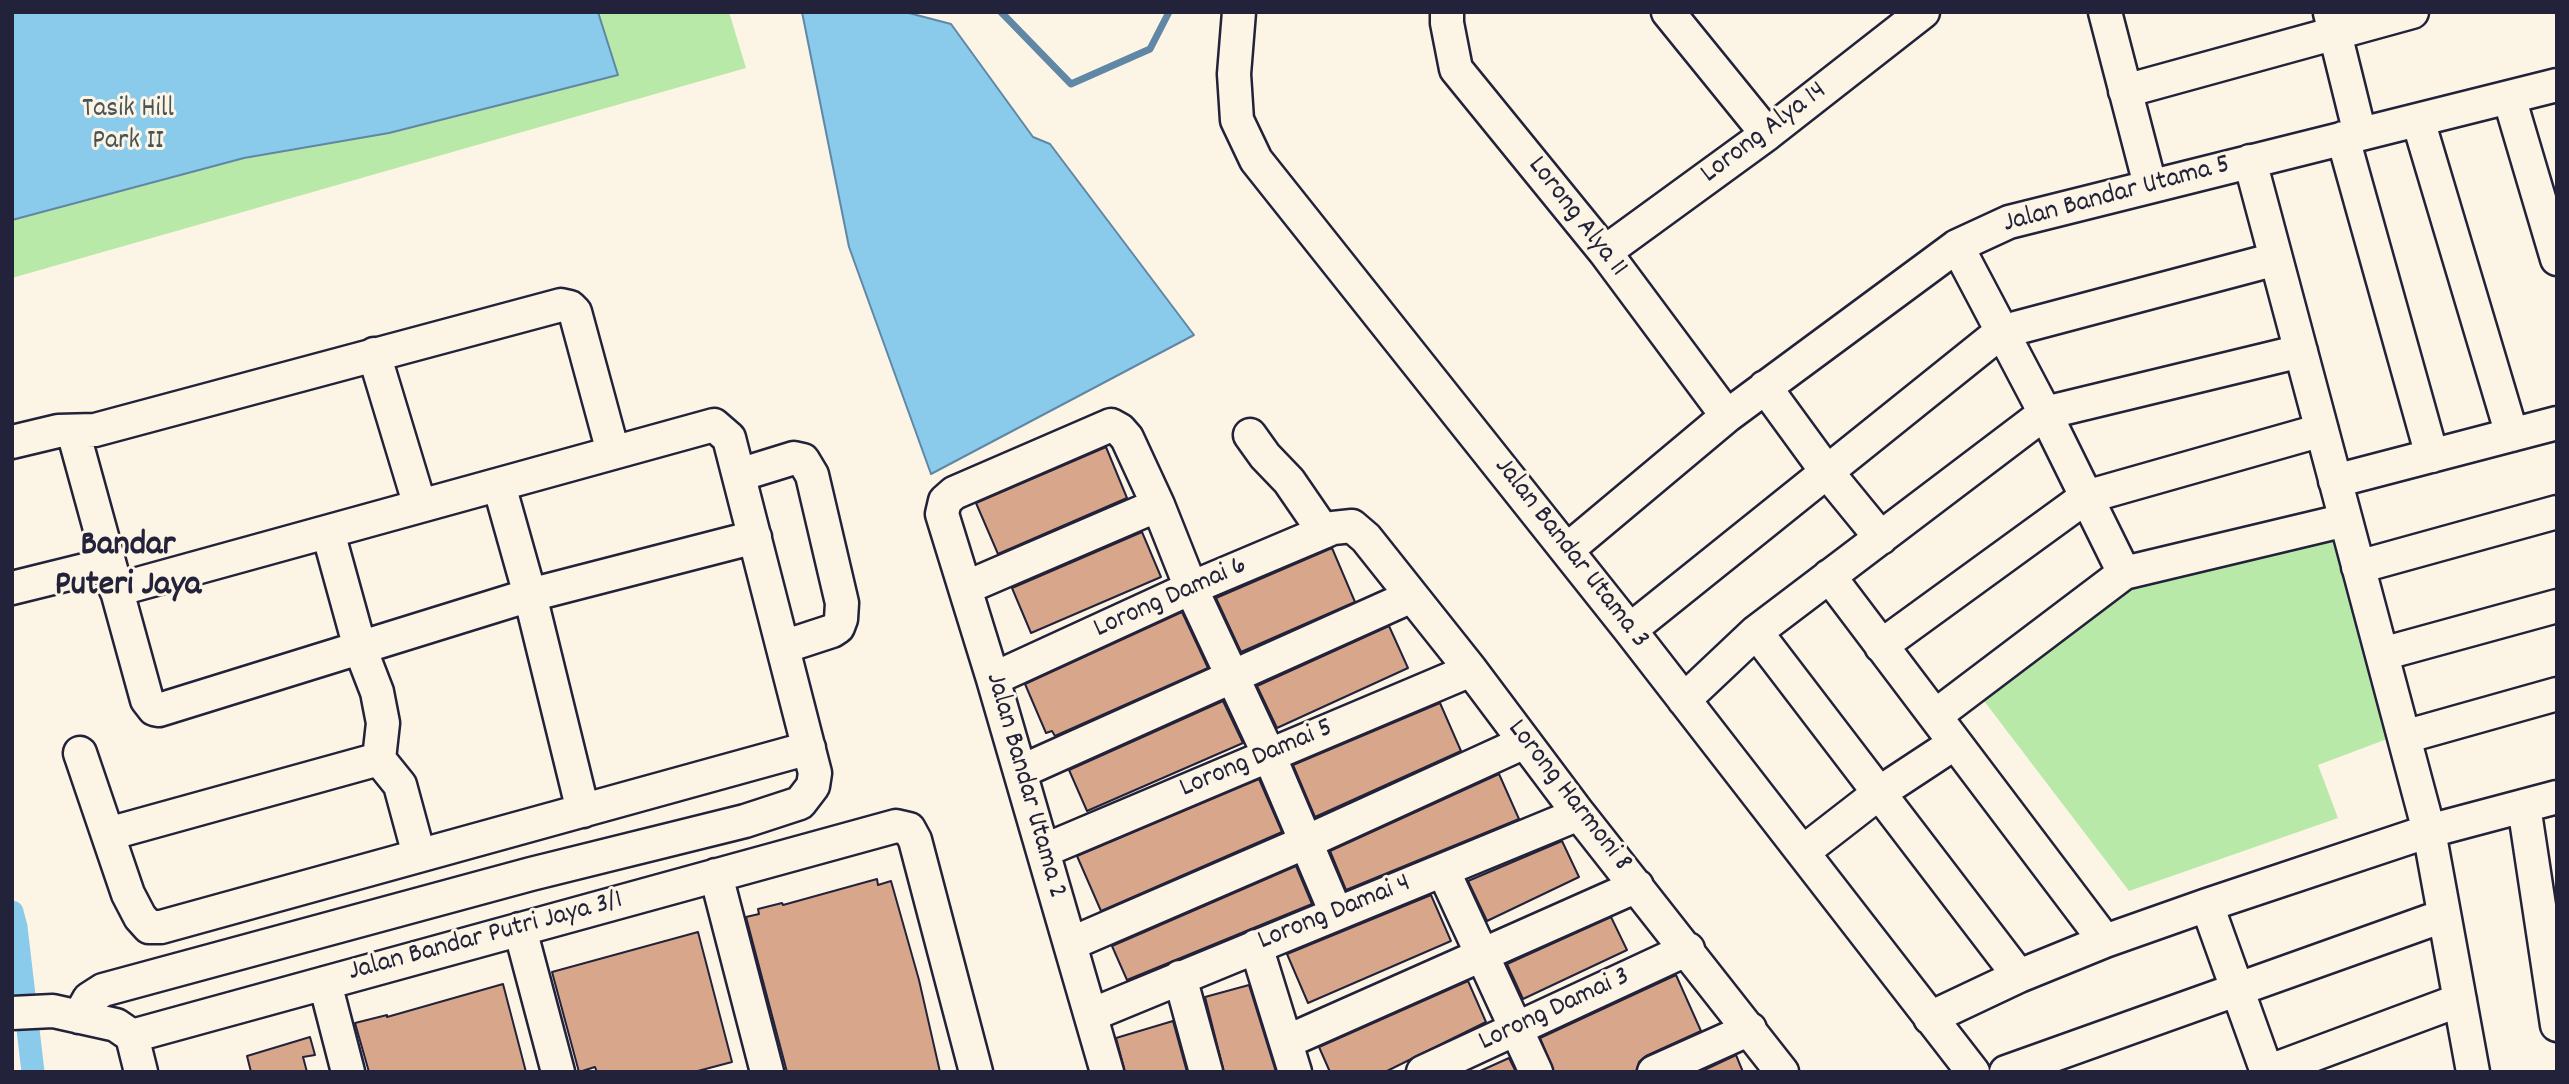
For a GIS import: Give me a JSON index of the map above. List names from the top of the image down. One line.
{"streets":{"street":["Lorong Alya 14","Jalan Bandar Utama 5","Lorong Alya 11","Jalan Bandar Utama 3","Lorong Damai 6","Lorong Damai 5","Jalan Bandar Utama 2","Lorong Harmoni 8","Lorong Damai 4","Jalan Bandar Putri Jaya 3/1","Lorong Damai 3"]},"crossings":[["Lorong Alya 14","Lorong Alya 11"],["Jalan Bandar Utama 5","Lorong Alya 11"],["Jalan Bandar Utama 5","Jalan Bandar Utama 3"],["Lorong Damai 6","Jalan Bandar Utama 2"],["Lorong Damai 6","Lorong Harmoni 8"],["Lorong Damai 5","Jalan Bandar Utama 2"],["Lorong Damai 5","Lorong Harmoni 8"],["Jalan Bandar Utama 2","Lorong Damai 4"],["Lorong Harmoni 8","Lorong Damai 4"],["Lorong Harmoni 8","Lorong Damai 3"]],"districts":["Bandar Puteri Jaya"],"parks":["Tasik Hill Park II"]}
